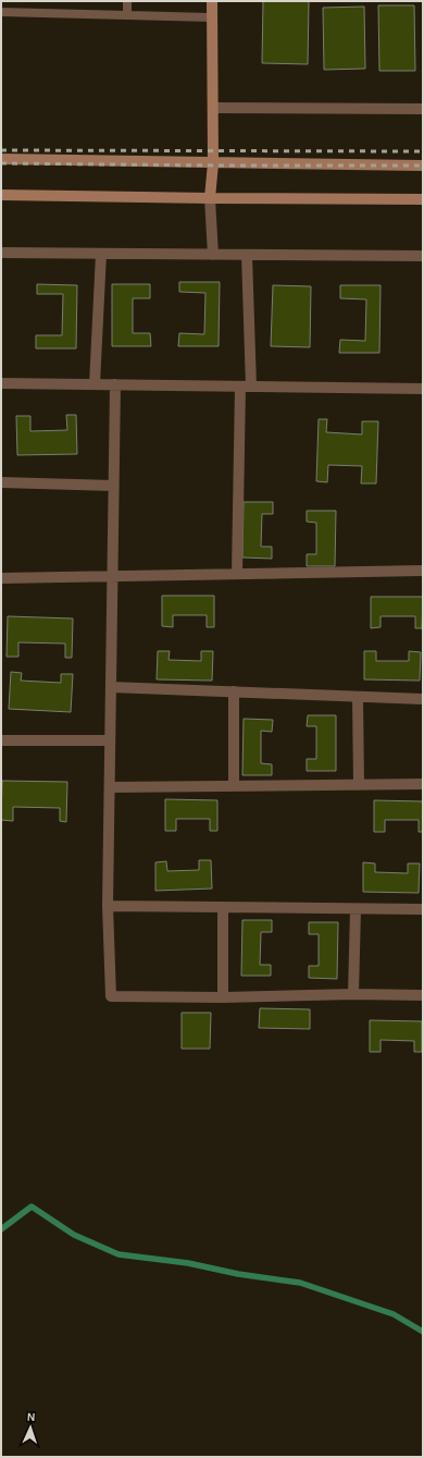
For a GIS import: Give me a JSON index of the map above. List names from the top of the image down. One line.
{"north":"top"}
